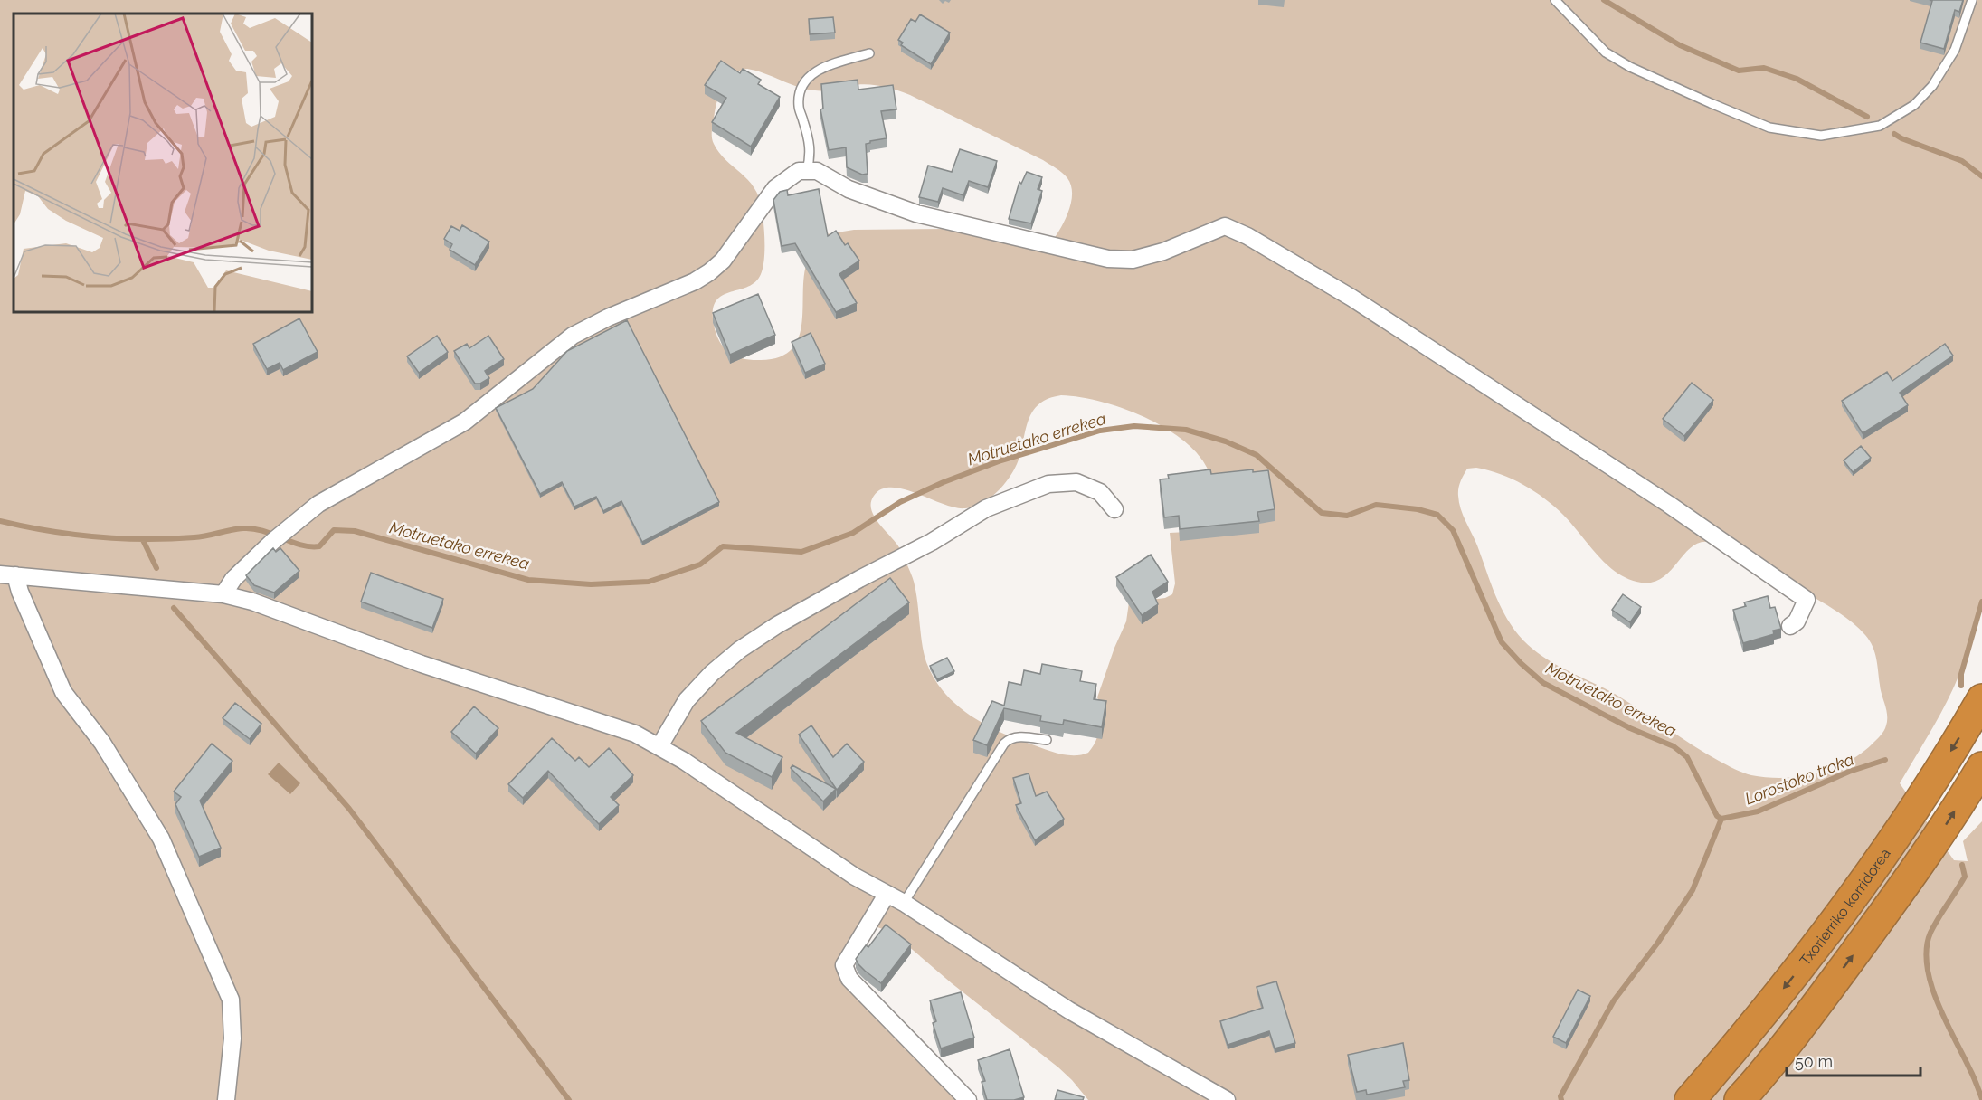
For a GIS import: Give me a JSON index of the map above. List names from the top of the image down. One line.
{"streets":{"highway":["Txorierriko korridorea"]},"water":["Motruetako errekea","Lorostoko troka"],"scale_bar":"50 m"}
